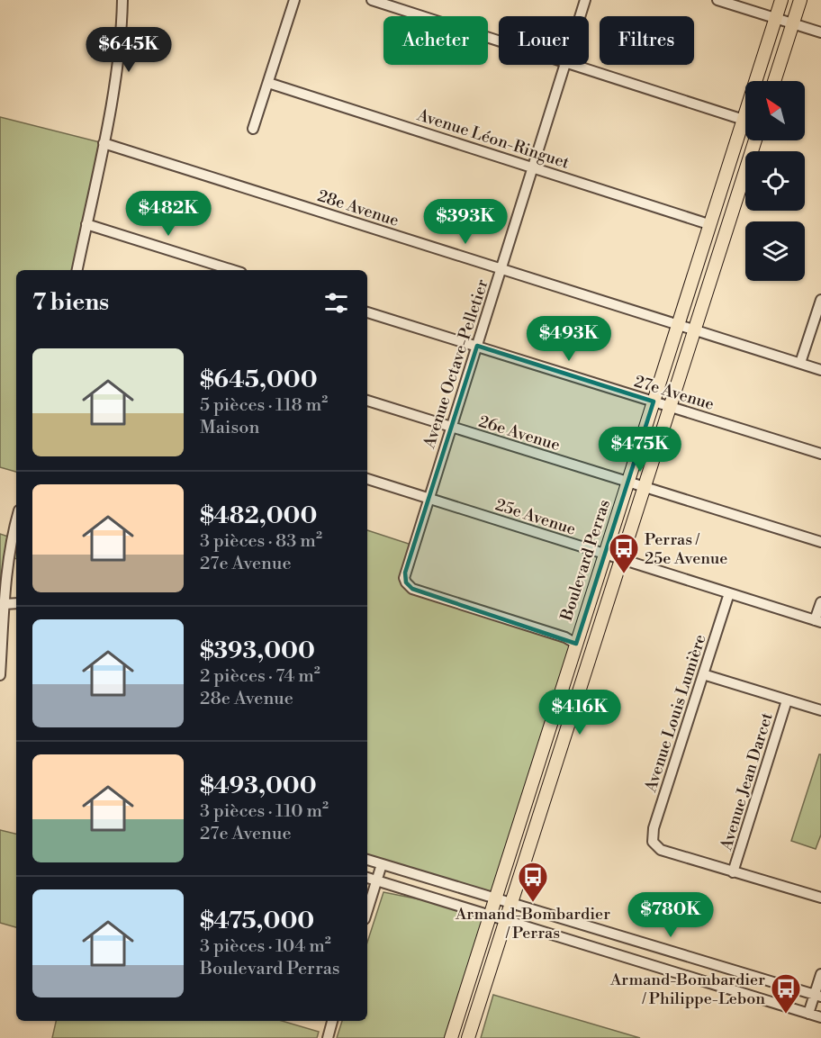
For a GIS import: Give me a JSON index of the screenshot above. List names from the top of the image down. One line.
{"streets":{"main road":["Boulevard Perras"],"street":["Avenue Léon-Ringuet","28e Avenue","Avenue Octave-Pelletier","27e Avenue","26e Avenue","25e Avenue","Avenue Louis Lumière","Avenue Jean Darcet"]},"crossings":[["Avenue Léon-Ringuet","Avenue Octave-Pelletier"],["Avenue Léon-Ringuet","Boulevard Perras"],["28e Avenue","Avenue Octave-Pelletier"],["28e Avenue","Boulevard Perras"],["Avenue Octave-Pelletier","27e Avenue"],["Avenue Octave-Pelletier","26e Avenue"],["Avenue Octave-Pelletier","25e Avenue"],["Avenue Octave-Pelletier","Boulevard Perras"],["27e Avenue","Boulevard Perras"],["26e Avenue","Boulevard Perras"],["25e Avenue","Boulevard Perras"],["25e Avenue","Avenue Louis Lumière"],["Avenue Louis Lumière","Avenue Jean Darcet"]],"places":{"bus stop":["Perras / 25e Avenue","Armand-Bombardier / Perras","Armand-Bombardier / Philippe-Lebon"]},"north":"top left","page":{"chip":["Acheter","Louer","Filtres"],"price":["$645K","$482K","$393K","$493K","$475K","$416K","$780K"],"heading":"7 biens","list":[{"name":"$645,000","note":"5 pièces · 118 m² · Maison"},{"name":"$482,000","note":"3 pièces · 83 m² · 27e Avenue"},{"name":"$393,000","note":"2 pièces · 74 m² · 28e Avenue"},{"name":"$493,000","note":"3 pièces · 110 m² · 27e Avenue"},{"name":"$475,000","note":"3 pièces · 104 m² · Boulevard Perras"}]}}
